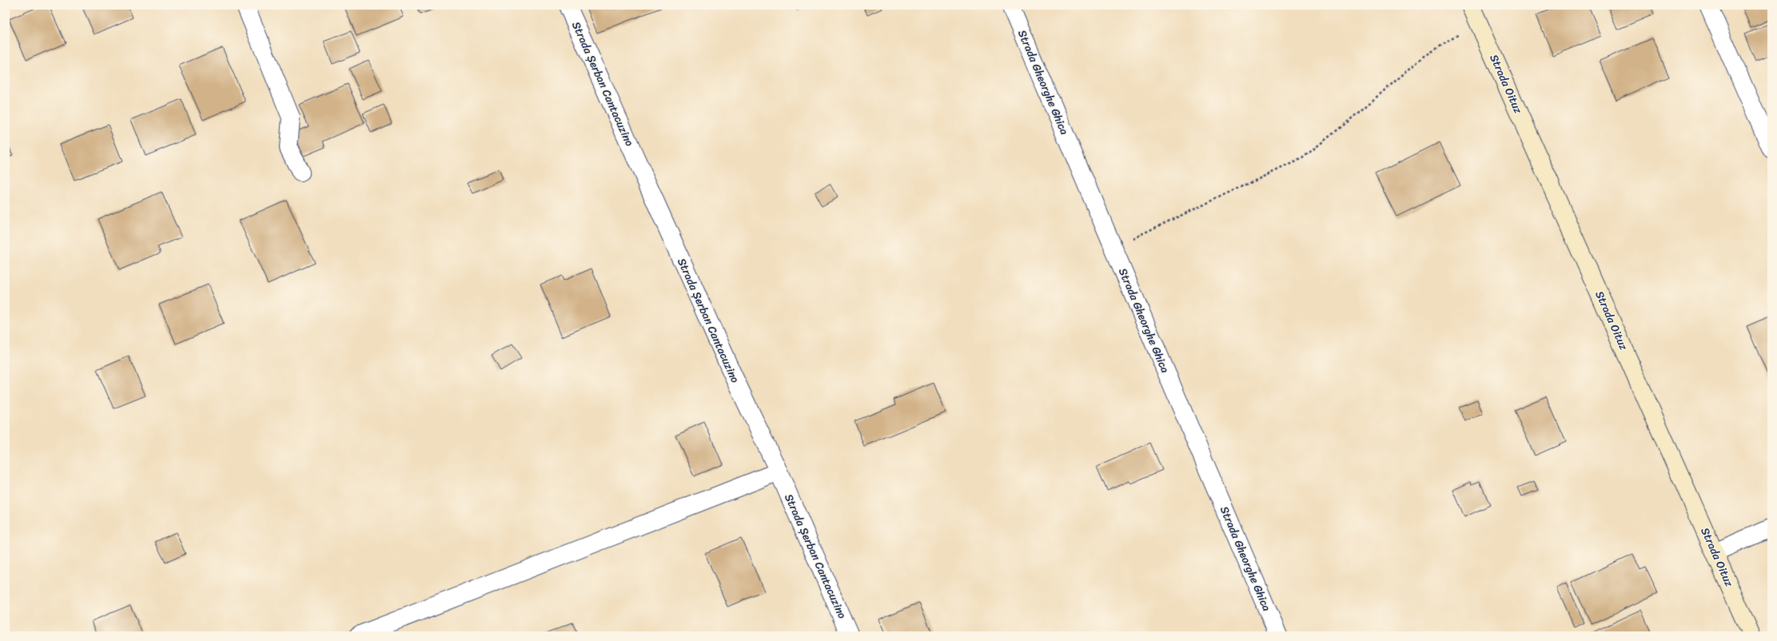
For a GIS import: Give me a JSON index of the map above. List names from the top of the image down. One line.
{"streets":{"main road":["Strada Oituz"],"street":["Strada Gheorghe Ghica","Strada Șerban Cantacuzino"]}}
